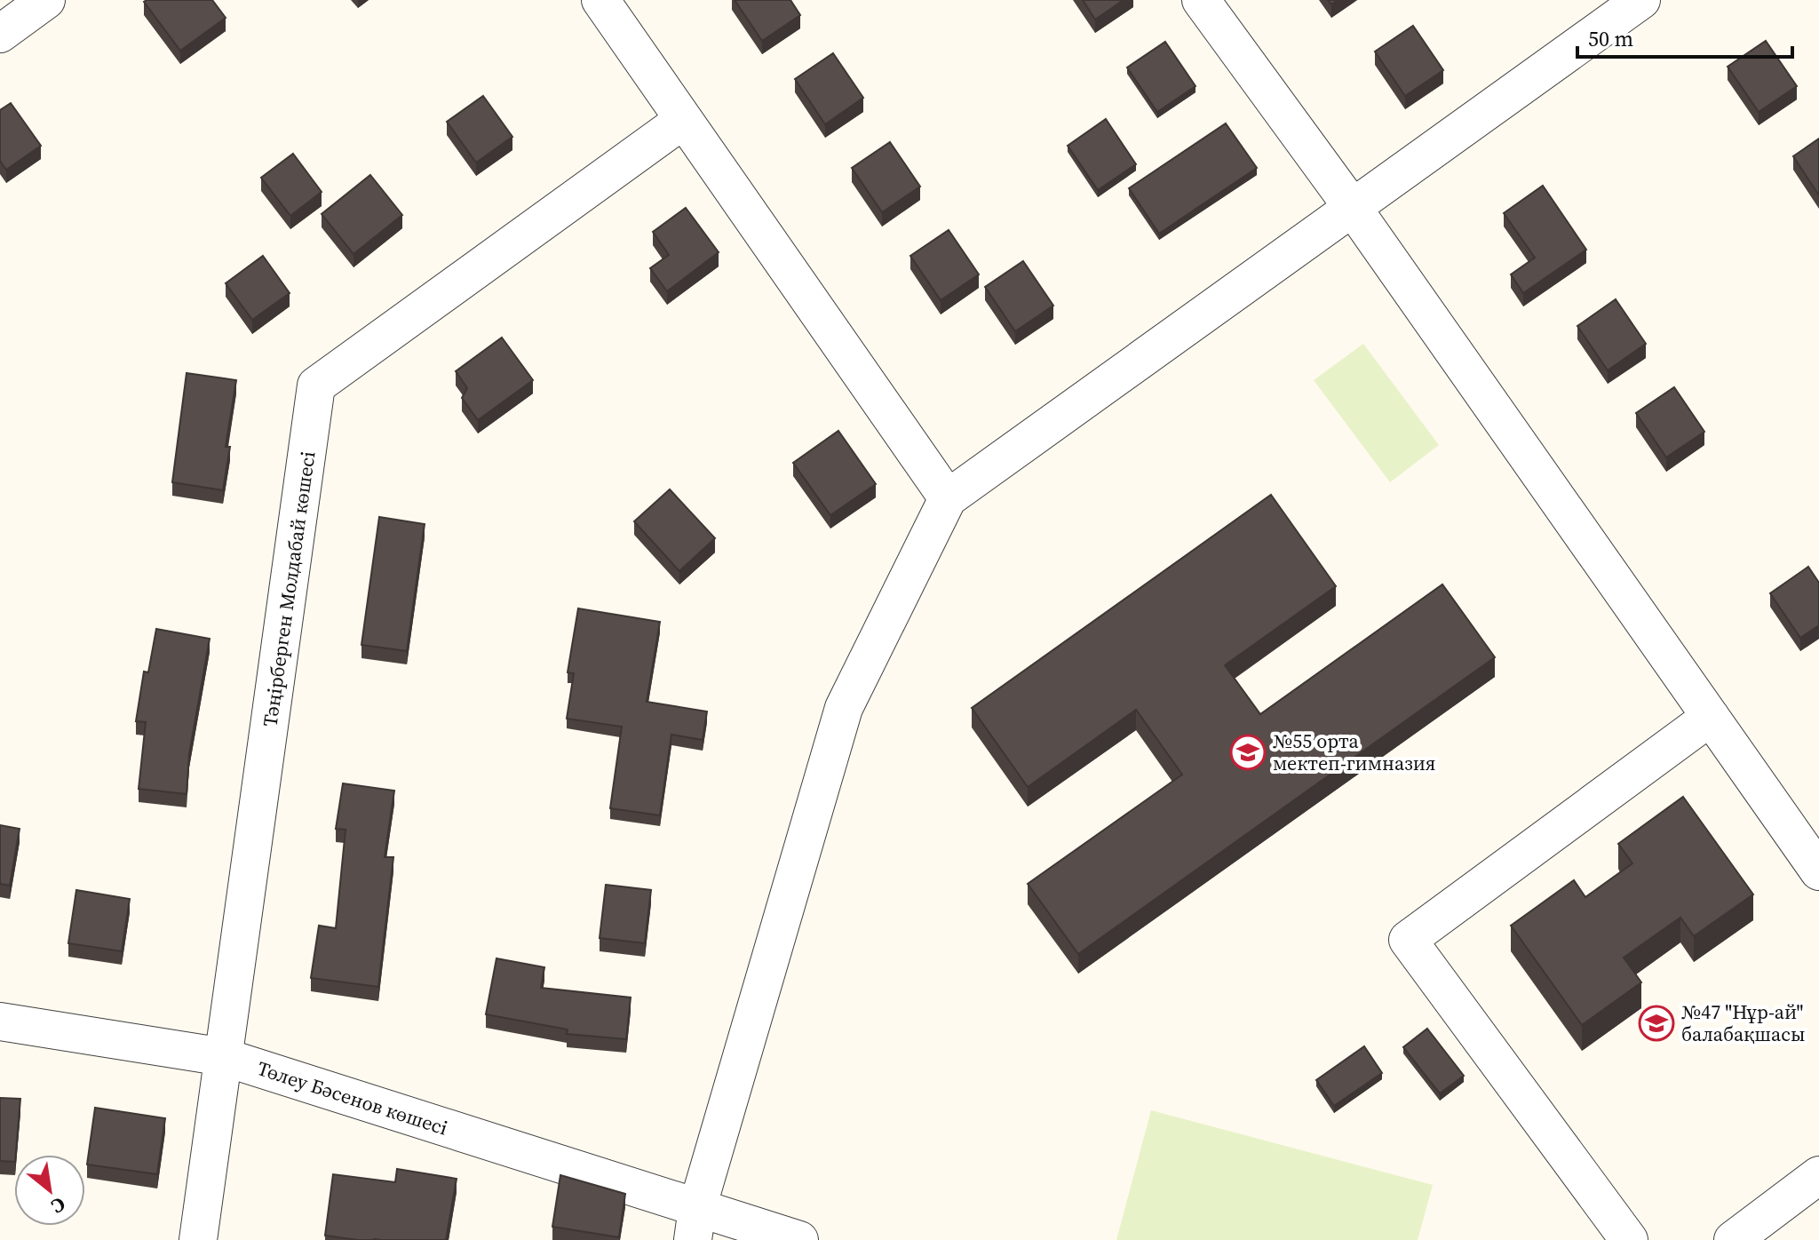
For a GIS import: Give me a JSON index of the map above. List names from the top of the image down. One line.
{"streets":{"street":["Тәңірберген Молдабай көшесі","Төлеу Бәсенов көшесі"]},"crossings":[["Тәңірберген Молдабай көшесі","Төлеу Бәсенов көшесі"]],"places":{"school or university":["№55 орта мектеп-гимназия","№47 \"Нұр-ай\" балабақшасы"]},"scale_bar":"50 m","north":"bottom right"}
